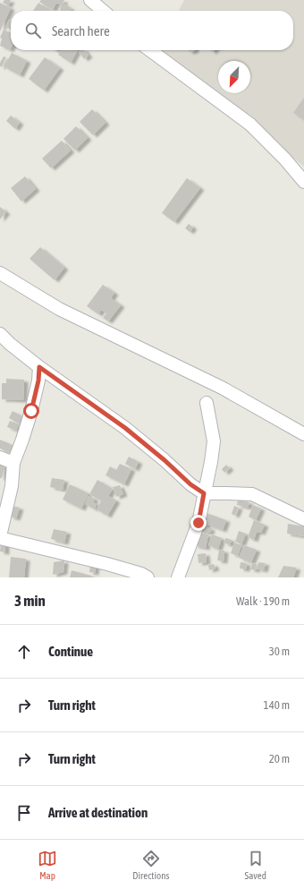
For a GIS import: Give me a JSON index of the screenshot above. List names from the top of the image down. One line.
{"north":"bottom left","page":{"search":"Search here","heading":["3 min","Walk · 190 m"],"list":[["Continue","30 m"],["Turn right","140 m"],["Turn right","20 m"],"Arrive at destination"],"nav":["Map","Directions","Saved"]}}
